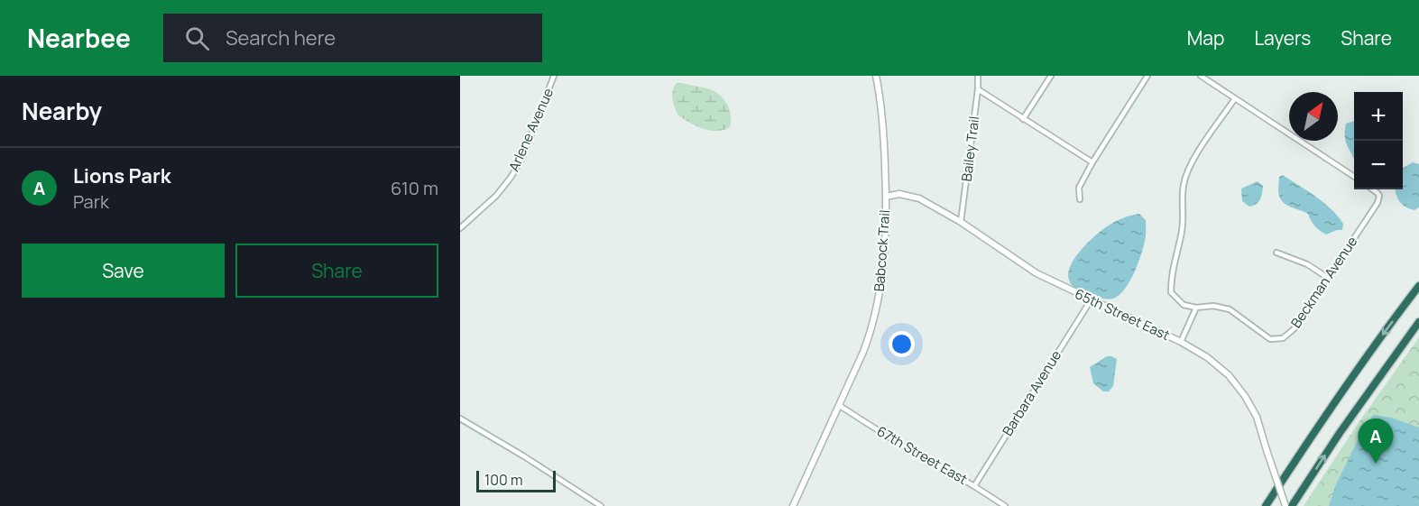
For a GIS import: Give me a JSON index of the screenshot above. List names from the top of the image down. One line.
{"streets":{"street":["Arlene Avenue","Bailey Trail","Babcock Trail","Beckman Avenue","65th Street East","Barbara Avenue","67th Street East"]},"crossings":[["Bailey Trail","65th Street East"],["Babcock Trail","65th Street East"],["Babcock Trail","67th Street East"],["65th Street East","Barbara Avenue"],["Barbara Avenue","67th Street East"]],"scale_bar":"100 m","north":"top right","page":{"header":"Nearbee","search":"Search here","nav":["Map","Layers","Share"],"heading":"Nearby","map_buttons":["+","−"],"list":[{"mark":"A","name":"Lions Park","note":"Park","value":"610 m"}],"buttons":["Save","Share"],"pins":"A","scale":"100 m"}}
